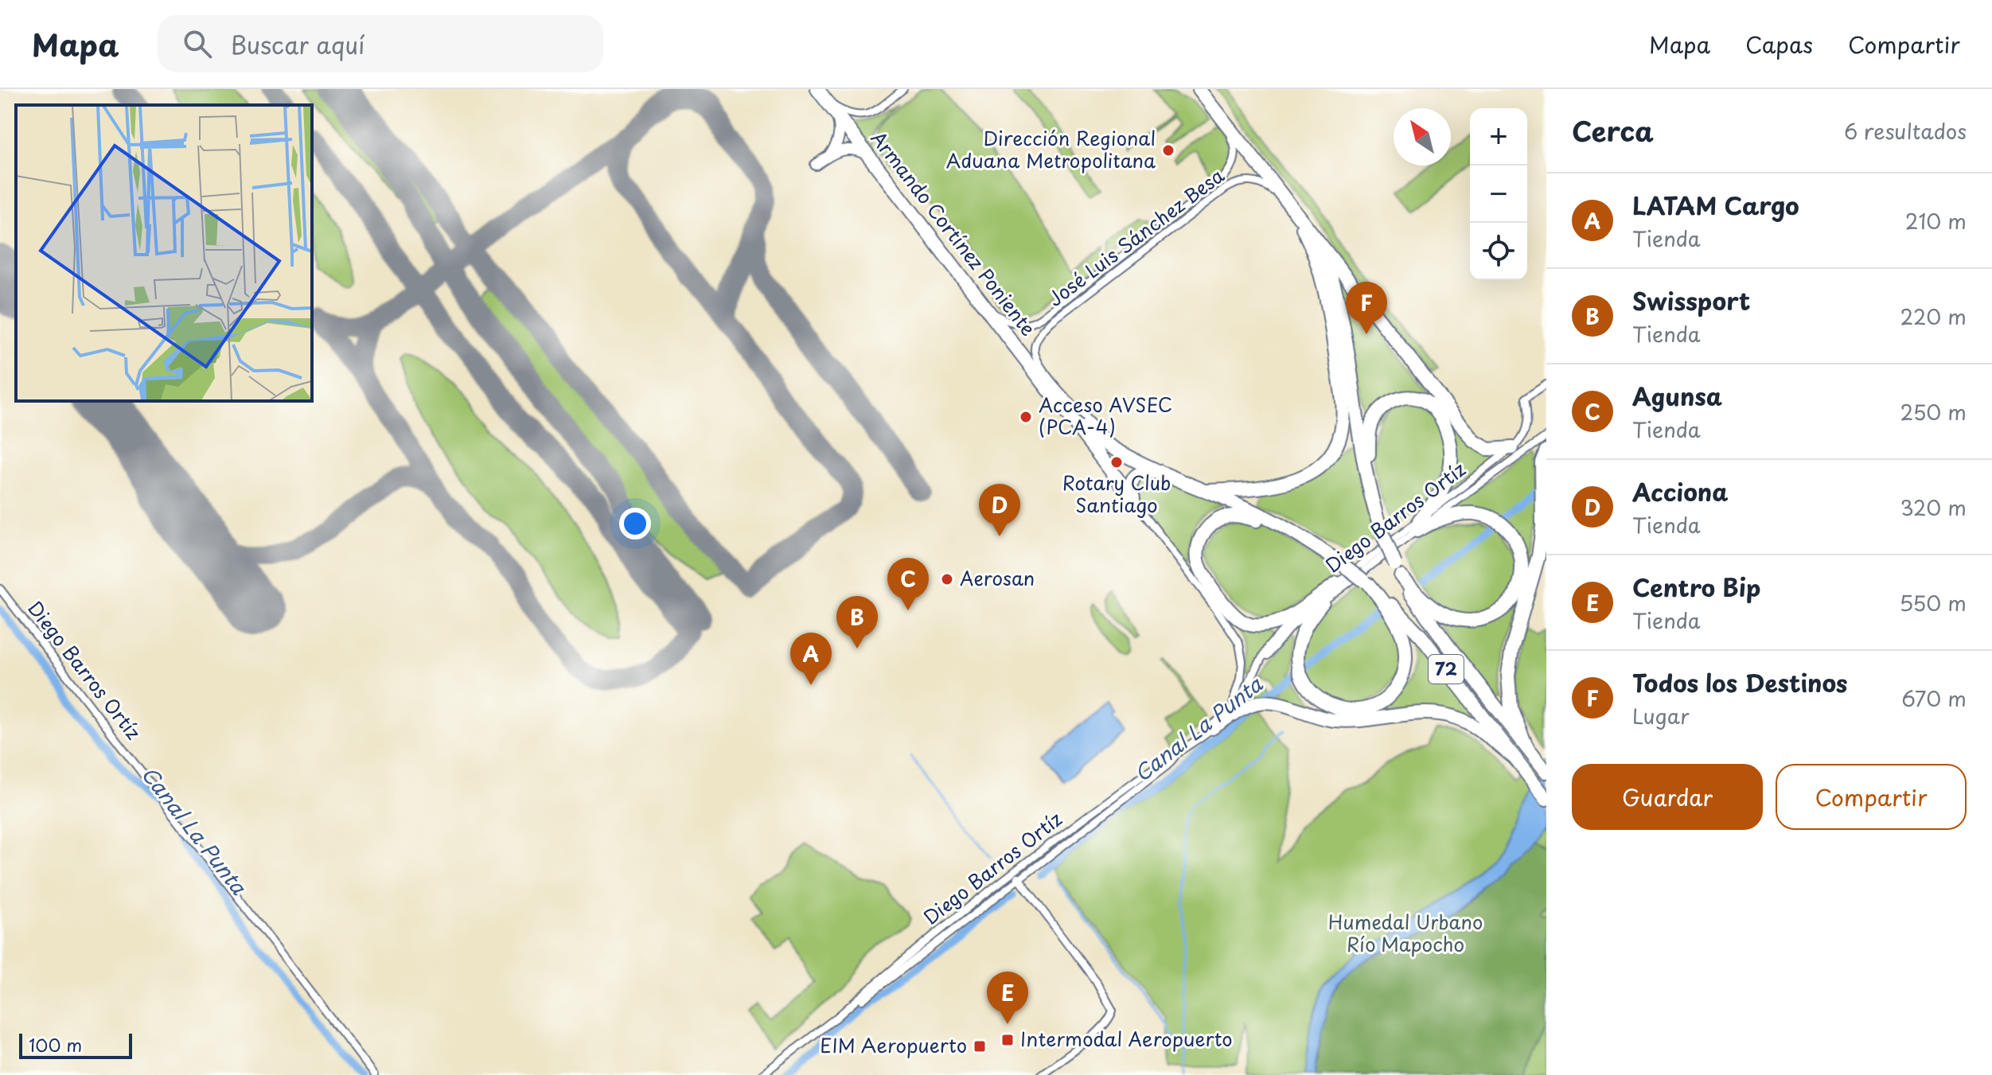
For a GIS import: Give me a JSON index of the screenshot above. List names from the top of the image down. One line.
{"streets":{"highway":["Armando Cortínez Poniente","72"],"street":["José Luis Sánchez Besa","Diego Barros Ortíz"]},"crossings":[["Armando Cortínez Poniente","José Luis Sánchez Besa"],["Armando Cortínez Poniente","72"],["José Luis Sánchez Besa","72"]],"water":["Canal La Punta"],"parks":["Humedal Urbano Río Mapocho"],"places":{"other":["Dirección Regional Aduana Metropolitana","Acceso AVSEC (PCA-4)","Rotary Club Santiago","Aerosan"],"transit":["Intermodal Aeropuerto","EIM Aeropuerto"]},"scale_bar":"100 m","north":"top left","page":{"header":"Mapa","search":"Buscar aquí","nav":["Mapa","Capas","Compartir"],"heading":["Cerca","6 resultados"],"map_buttons":["+","−"],"list":[{"mark":"A","name":"LATAM Cargo","note":"Tienda","value":"210 m"},{"mark":"B","name":"Swissport","note":"Tienda","value":"220 m"},{"mark":"C","name":"Agunsa","note":"Tienda","value":"250 m"},{"mark":"D","name":"Acciona","note":"Tienda","value":"320 m"},{"mark":"E","name":"Centro Bip","note":"Tienda","value":"550 m"},{"mark":"F","name":"Todos los Destinos","note":"Lugar","value":"670 m"}],"pins":["F","D","C","B","A","E"],"buttons":["Guardar","Compartir"],"scale":"100 m"}}
